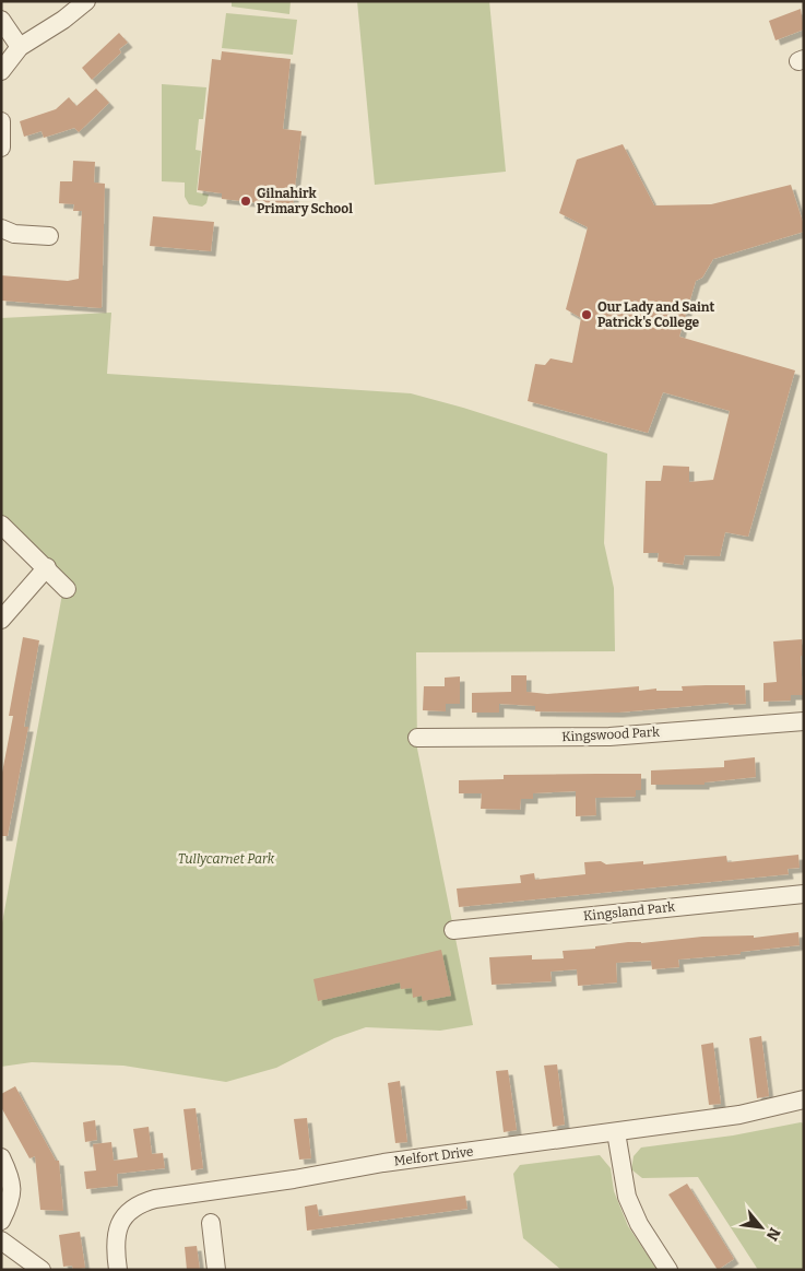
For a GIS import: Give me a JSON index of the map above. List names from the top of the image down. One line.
{"streets":{"street":["Kingswood Park","Kingsland Park","Melfort Drive"]},"parks":["Tullycarnet Park"],"places":["Gilnahirk Primary School","Our Lady and Saint Patrick's College"],"north":"bottom right"}
